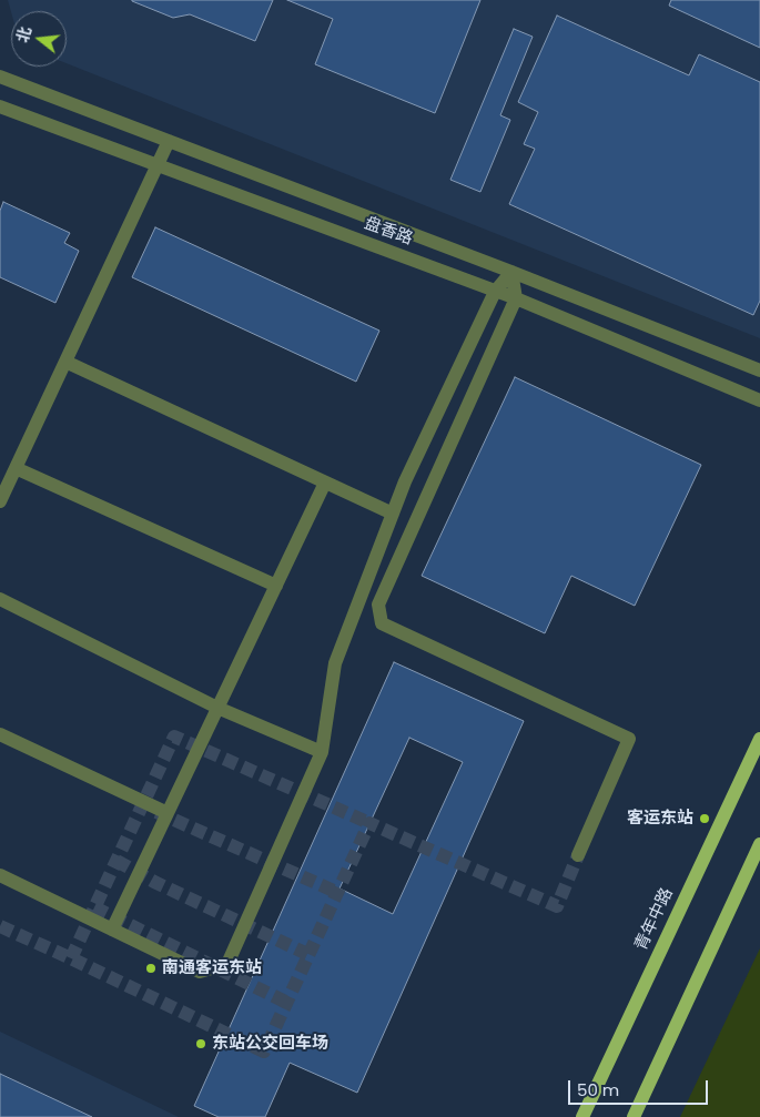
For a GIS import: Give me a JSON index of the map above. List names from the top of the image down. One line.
{"streets":{"main road":["青年中路"],"street":["盘香路"]},"places":["客运东站","南通客运东站","东站公交回车场"],"scale_bar":"50 m","north":"left"}
